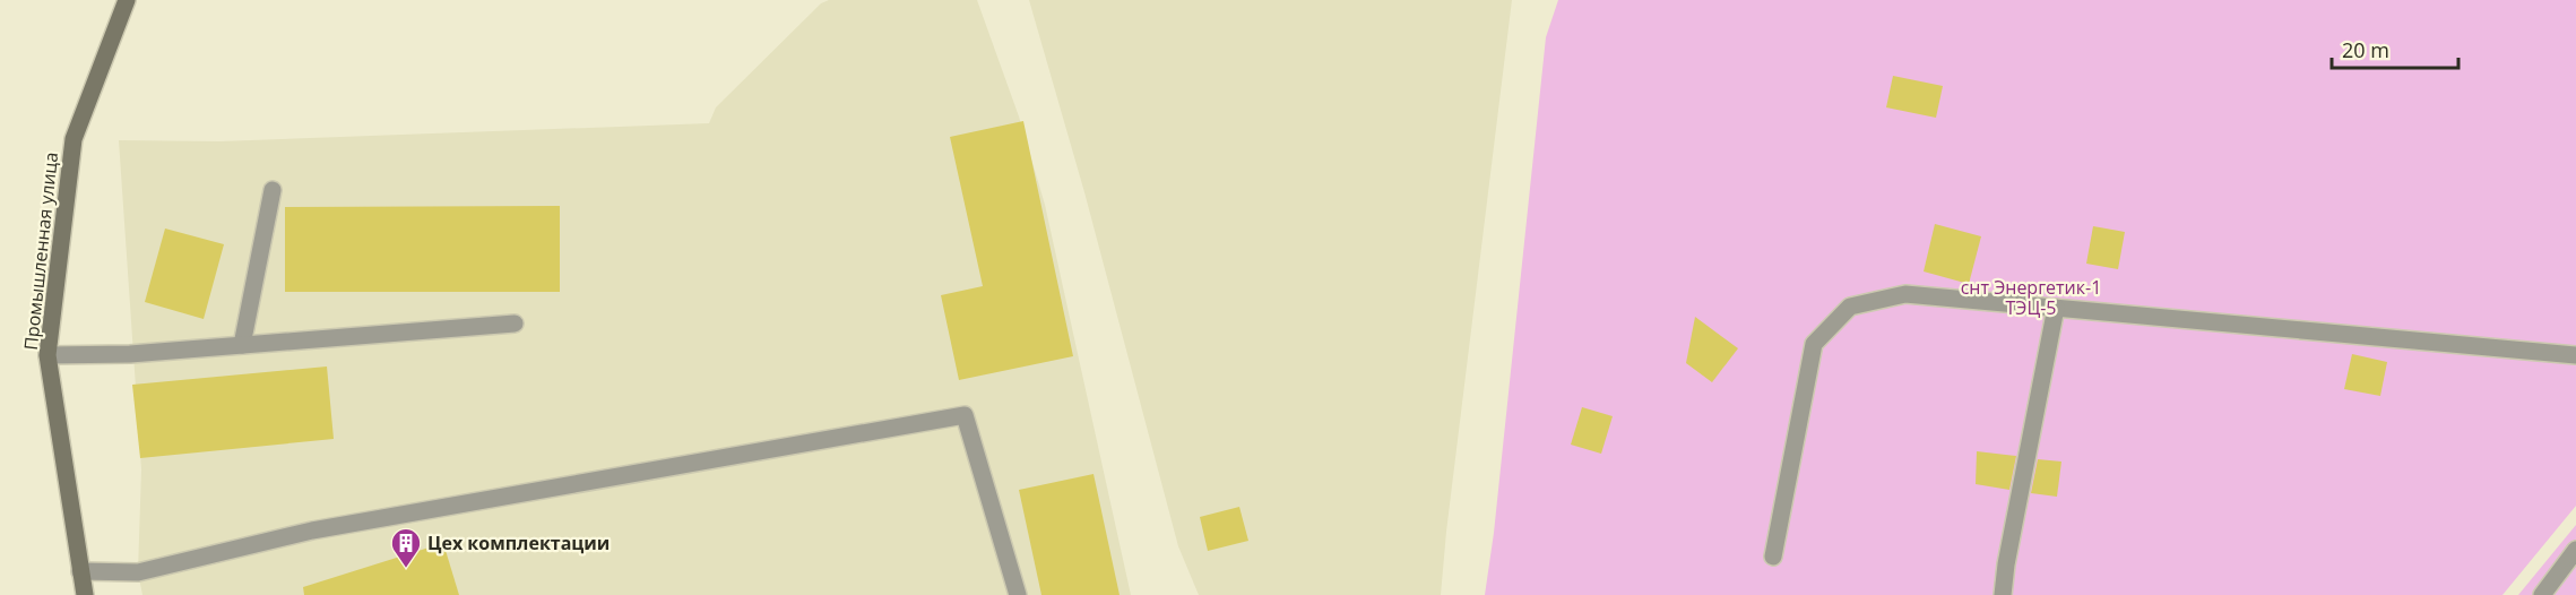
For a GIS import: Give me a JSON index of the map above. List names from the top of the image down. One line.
{"streets":{"main road":["Промышленная улица"]},"parks":["снт Энергетик-1 ТЭЦ-5"],"places":{"building":["Цех комплектации"]},"scale_bar":"20 m"}
